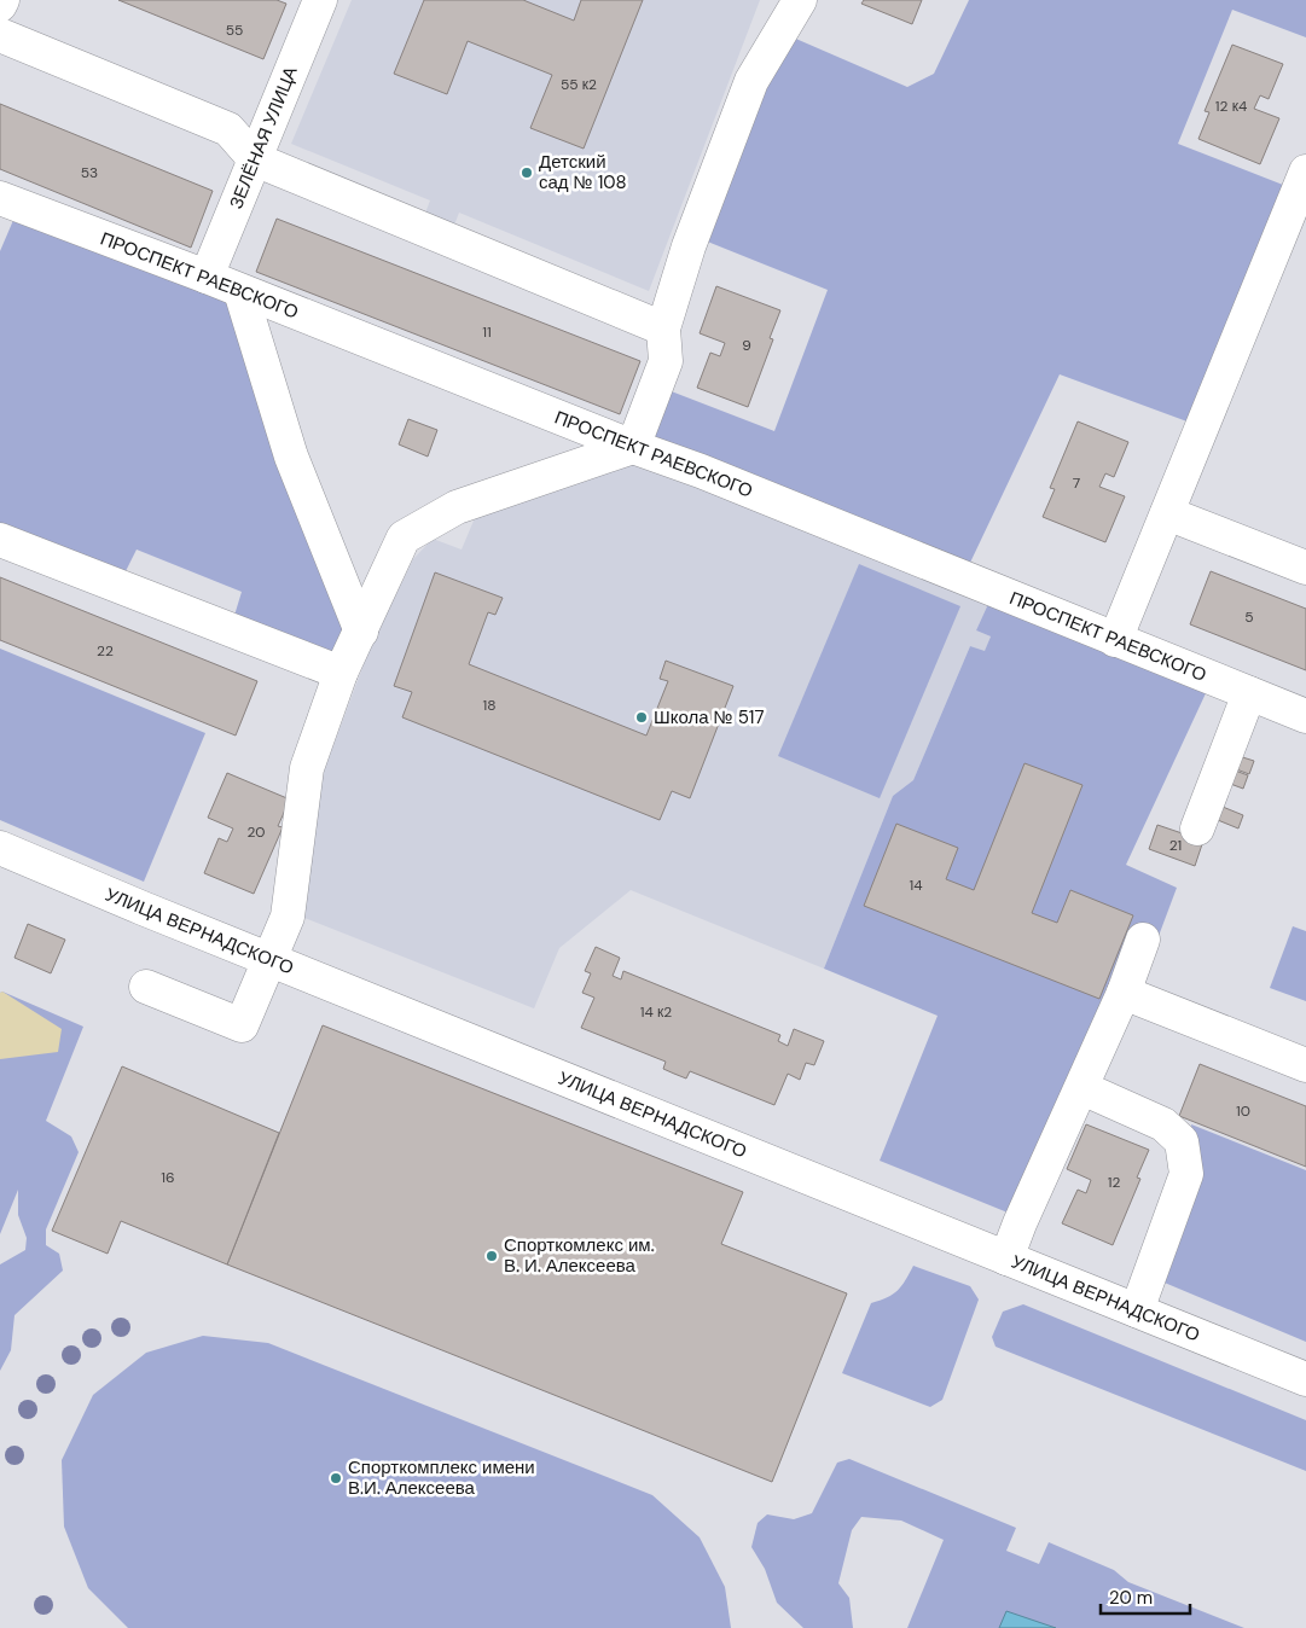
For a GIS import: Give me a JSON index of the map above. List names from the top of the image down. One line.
{"streets":{"street":["ЗЕЛЁНАЯ УЛИЦА","ПРОСПЕКТ РАЕВСКОГО","УЛИЦА ВЕРНАДСКОГО"]},"crossings":[["ЗЕЛЁНАЯ УЛИЦА","ПРОСПЕКТ РАЕВСКОГО"]],"places":["Детский сад № 108","Школа № 517","Спорткомлекс им. В. И. Алексеева","Спорткомплекс имени В.И. Алексеева"],"house_numbers":["55","55 к2","12 к4","53","11","9","7","5","22","18","20","21","14","14 к2","10","16","12"],"scale_bar":"20 m"}
